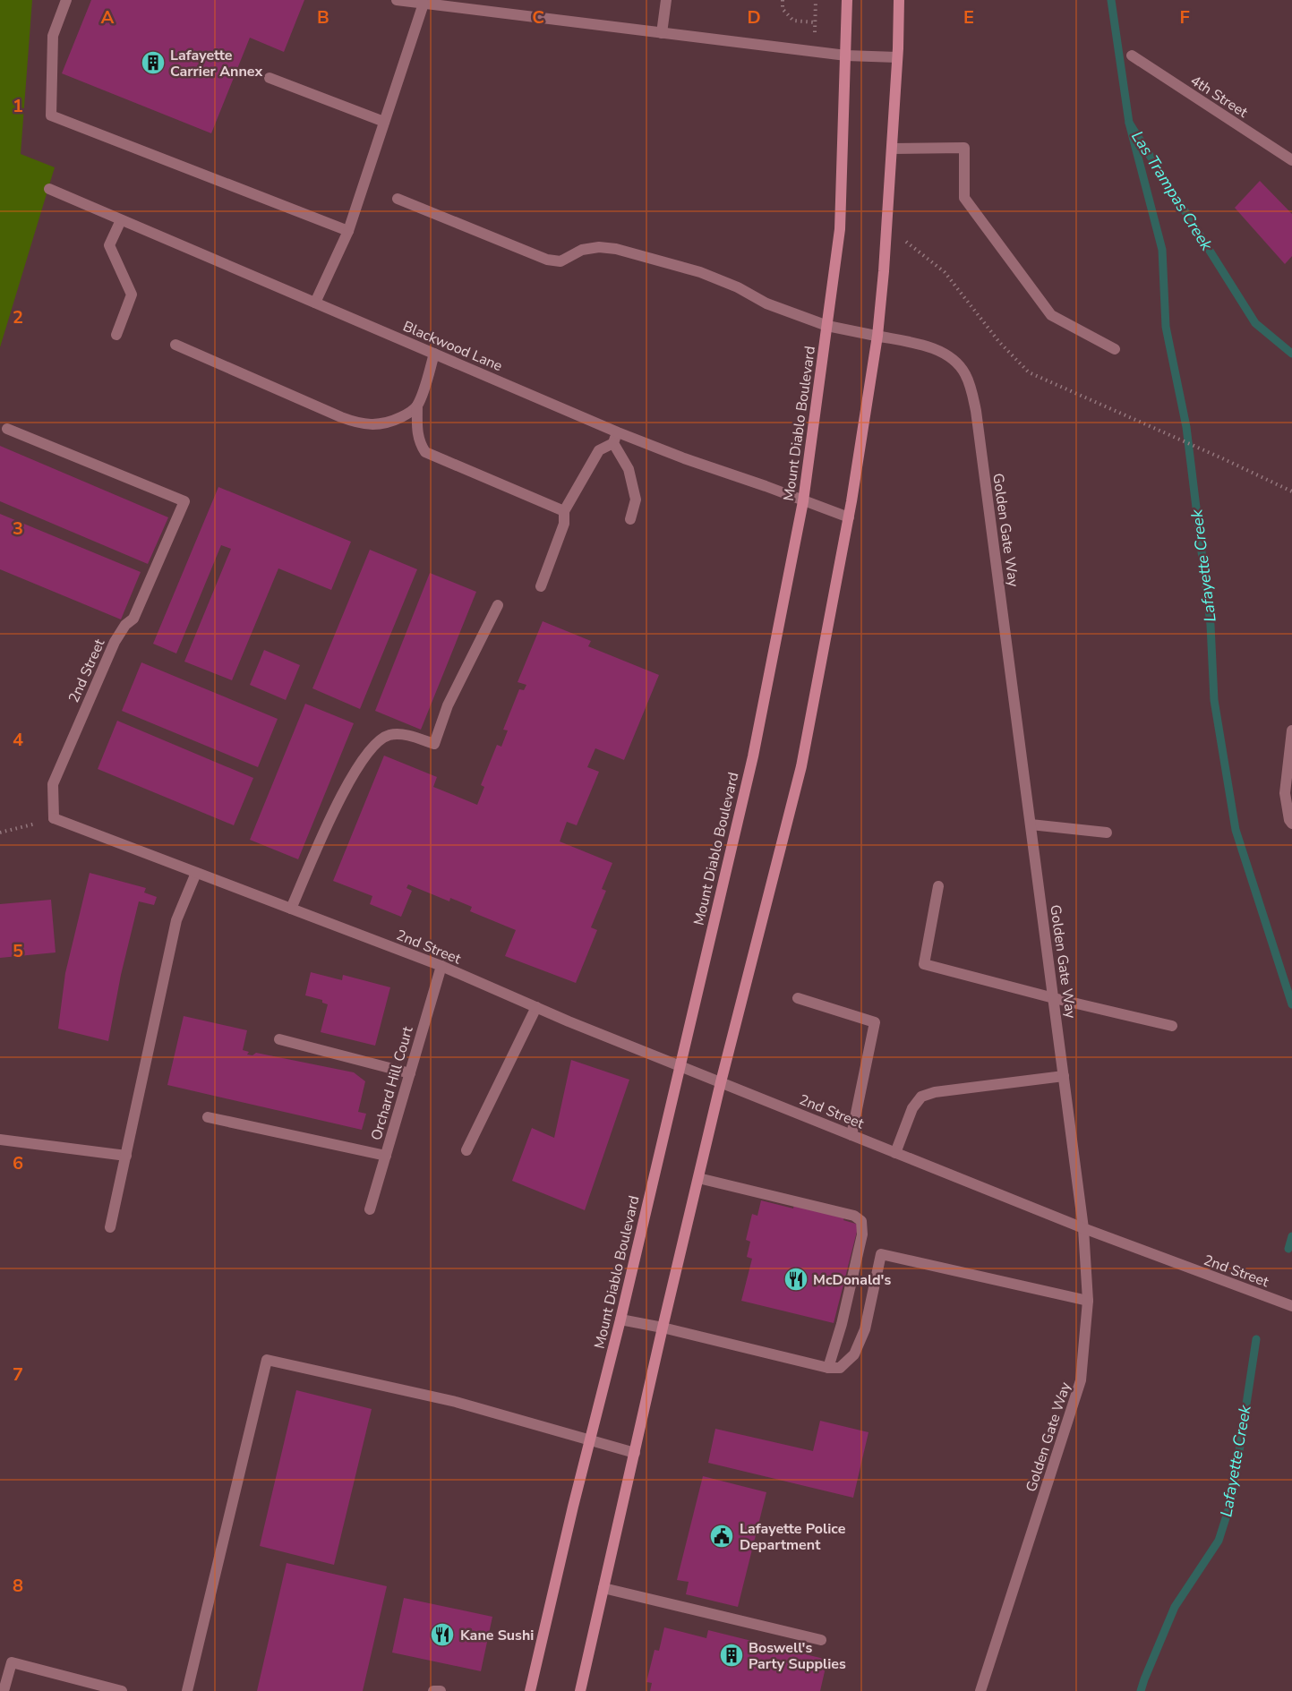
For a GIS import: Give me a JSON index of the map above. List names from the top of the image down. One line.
{"streets":{"main road":["Mount Diablo Boulevard"],"street":["4th Street","Blackwood Lane","Golden Gate Way","2nd Street","Orchard Hill Court"]},"crossings":[["Blackwood Lane","Mount Diablo Boulevard"],["Mount Diablo Boulevard","Golden Gate Way"],["Mount Diablo Boulevard","2nd Street"],["Golden Gate Way","2nd Street"],["2nd Street","Orchard Hill Court"]],"water":["Las Trampas Creek","Lafayette Creek"],"places":{"building":["Lafayette Carrier Annex","Boswell's Party Supplies"],"restaurant":["McDonald's","Kane Sushi"],"public building":["Lafayette Police Department"]},"grid":{"columns":["A","B","C","D","E","F"],"rows":["1","2","3","4","5","6","7","8"]}}
